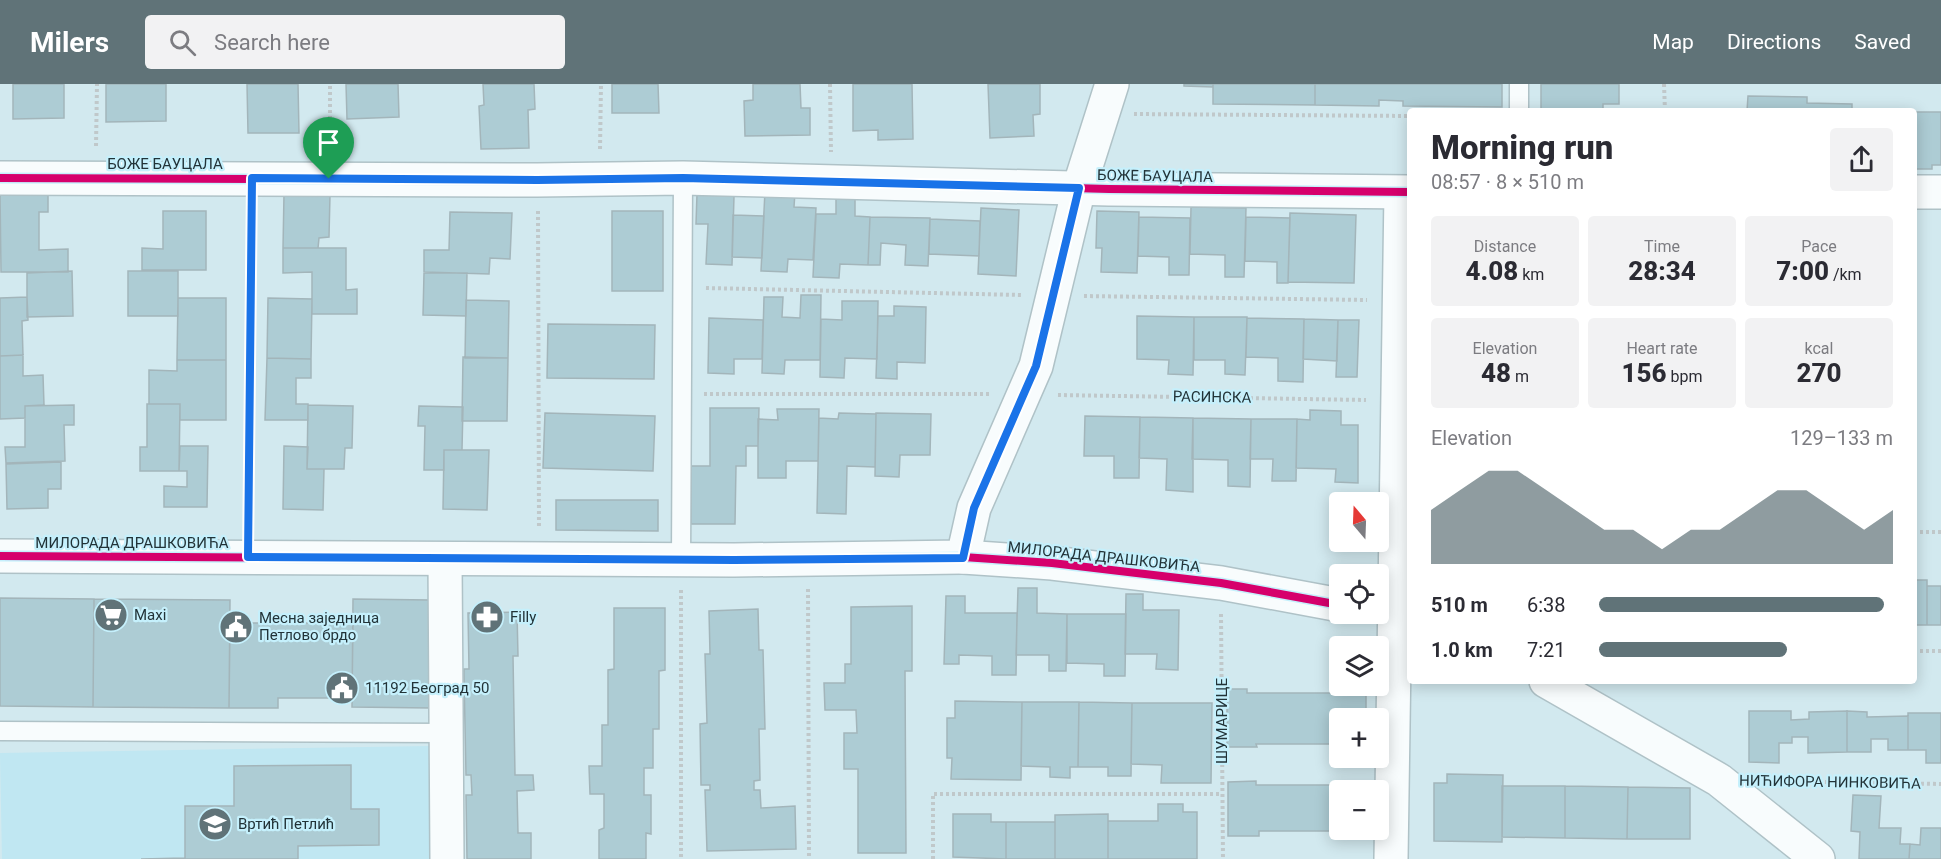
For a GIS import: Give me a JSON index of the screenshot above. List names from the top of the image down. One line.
{"streets":{"street":["БОЖЕ БАУЦАЛА","МИЛОРАДА ДРАШКОВИЋА"],"path":["РАСИНСКА","ШУМАРИЦЕ","НИЋИФОРА НИНКОВИЋА"]},"crossings":[["МИЛОРАДА ДРАШКОВИЋА","ШУМАРИЦЕ"]],"places":{"supermarket":["Maxi"],"pharmacy":["Filly"],"public building":["Месна заједница Петлово брдо","11192 Београд 50"],"school or university":["Вртић Петлић"]},"north":"top","page":{"header":"Milers","search":"Search here","nav":["Map","Directions","Saved"],"heading":["Morning run","08:57 · 8 × 510 m"],"stats":[["Distance","4.08 km"],["Time","28:34"],["Pace","7:00 /km"],["Elevation","48 m"],["Heart rate","156 bpm"],["kcal","270"]],"chart":["Elevation","129–133 m"],"map_buttons":["+","−"],"list":[{"name":"510 m","note":"6:38"},{"name":"1.0 km","note":"7:21"}]}}
